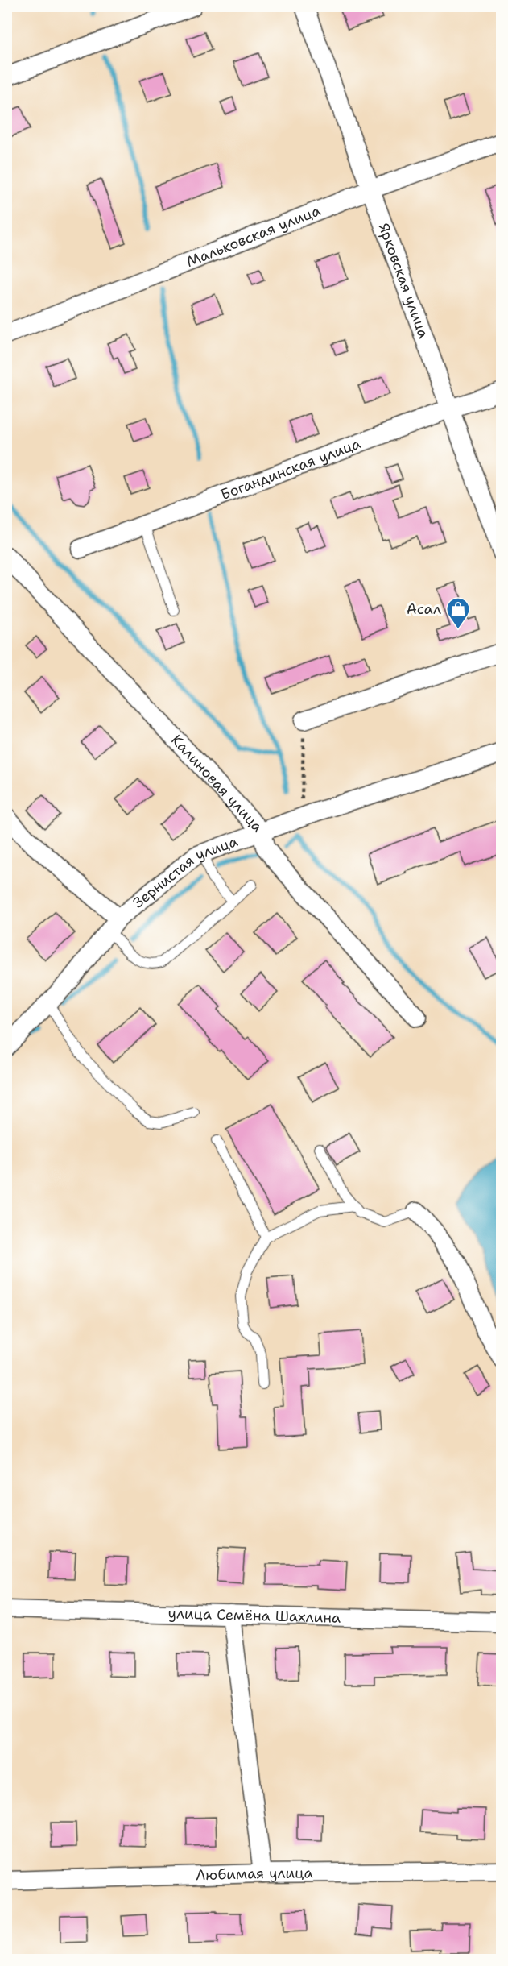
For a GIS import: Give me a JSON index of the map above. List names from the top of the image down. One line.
{"streets":{"street":["Мальковская улица","Ярковская улица","Богандинская улица","Калиновая улица","Зернистая улица","улица Семёна Шахлина","Любимая улица"]},"crossings":[["Мальковская улица","Ярковская улица"],["Ярковская улица","Богандинская улица"],["Калиновая улица","Зернистая улица"]],"places":{"shop":["Асал"]}}
